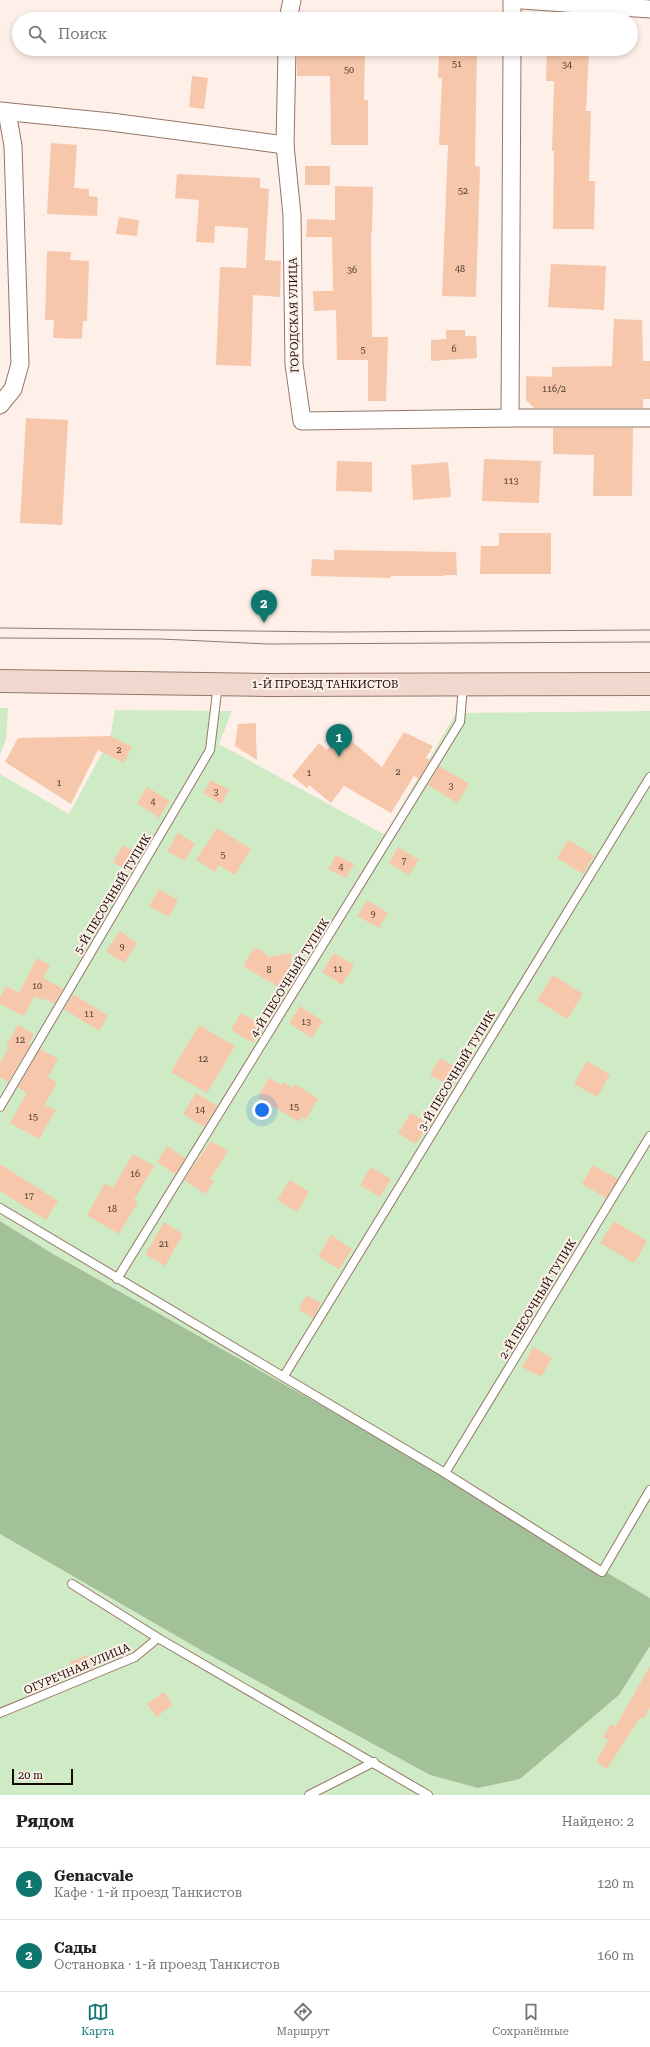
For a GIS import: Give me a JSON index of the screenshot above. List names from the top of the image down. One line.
{"streets":{"main road":["1-Й ПРОЕЗД ТАНКИСТОВ"],"street":["ГОРОДСКАЯ УЛИЦА"],"lane":["5-Й ПЕСОЧНЫЙ ТУПИК","4-Й ПЕСОЧНЫЙ ТУПИК","3-Й ПЕСОЧНЫЙ ТУПИК","2-Й ПЕСОЧНЫЙ ТУПИК","ОГУРЕЧНАЯ УЛИЦА"]},"crossings":[["1-Й ПРОЕЗД ТАНКИСТОВ","5-Й ПЕСОЧНЫЙ ТУПИК"],["1-Й ПРОЕЗД ТАНКИСТОВ","4-Й ПЕСОЧНЫЙ ТУПИК"]],"house_numbers":["51","34","50","52","48","36","6","5","116/2","113","2","2","1","1","3","3","4","5","7","4","9","9","11","8","10","11","13","12","12","15","14","15","16","17","18","21"],"scale_bar":"20 m","page":{"search":"Поиск","pins":["2","1"],"scale":"20 m","heading":["Рядом","Найдено: 2"],"list":[{"mark":"1","name":"Genacvale","note":"Кафе · 1-й проезд Танкистов","value":"120 m"},{"mark":"2","name":"Сады","note":"Остановка · 1-й проезд Танкистов","value":"160 m"}],"nav":["Карта","Маршрут","Сохранённые"]}}
